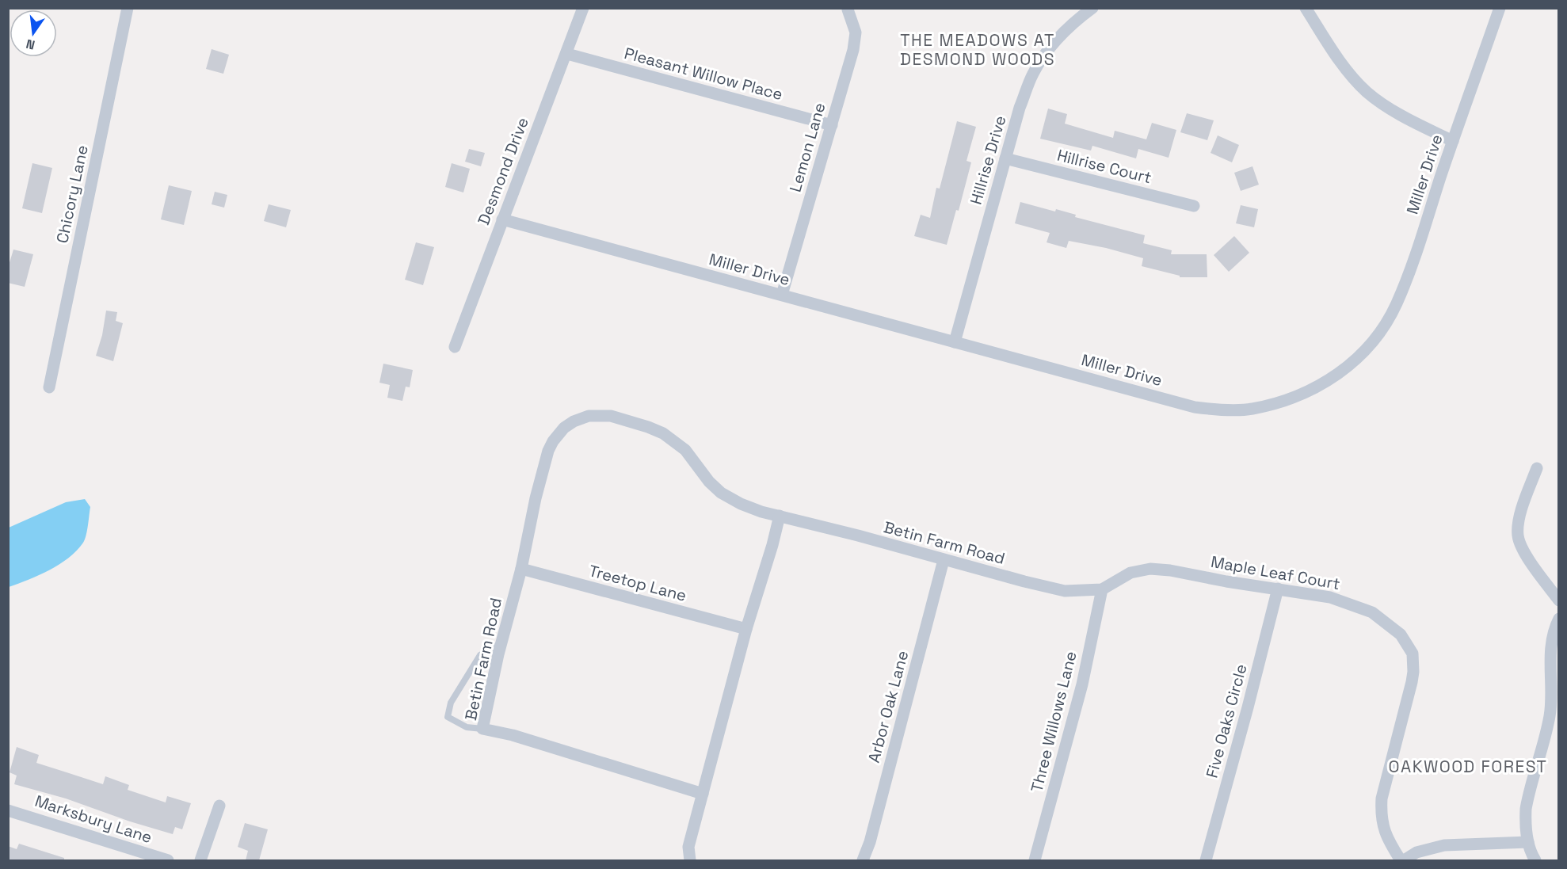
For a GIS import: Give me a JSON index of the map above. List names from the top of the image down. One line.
{"streets":{"street":["Pleasant Willow Place","Lemon Lane","Hillrise Drive","Hillrise Court","Desmond Drive","Miller Drive","Chicory Lane","Betin Farm Road","Maple Leaf Court","Treetop Lane","Arbor Oak Lane","Five Oaks Circle","Three Willows Lane","Marksbury Lane"]},"crossings":[["Pleasant Willow Place","Lemon Lane"],["Pleasant Willow Place","Desmond Drive"],["Lemon Lane","Miller Drive"],["Hillrise Drive","Hillrise Court"],["Hillrise Drive","Miller Drive"],["Desmond Drive","Miller Drive"],["Betin Farm Road","Maple Leaf Court"],["Betin Farm Road","Treetop Lane"],["Betin Farm Road","Arbor Oak Lane"],["Betin Farm Road","Three Willows Lane"],["Maple Leaf Court","Five Oaks Circle"],["Maple Leaf Court","Three Willows Lane"]],"districts":["THE MEADOWS AT DESMOND WOODS","OAKWOOD FOREST"],"north":"bottom"}
